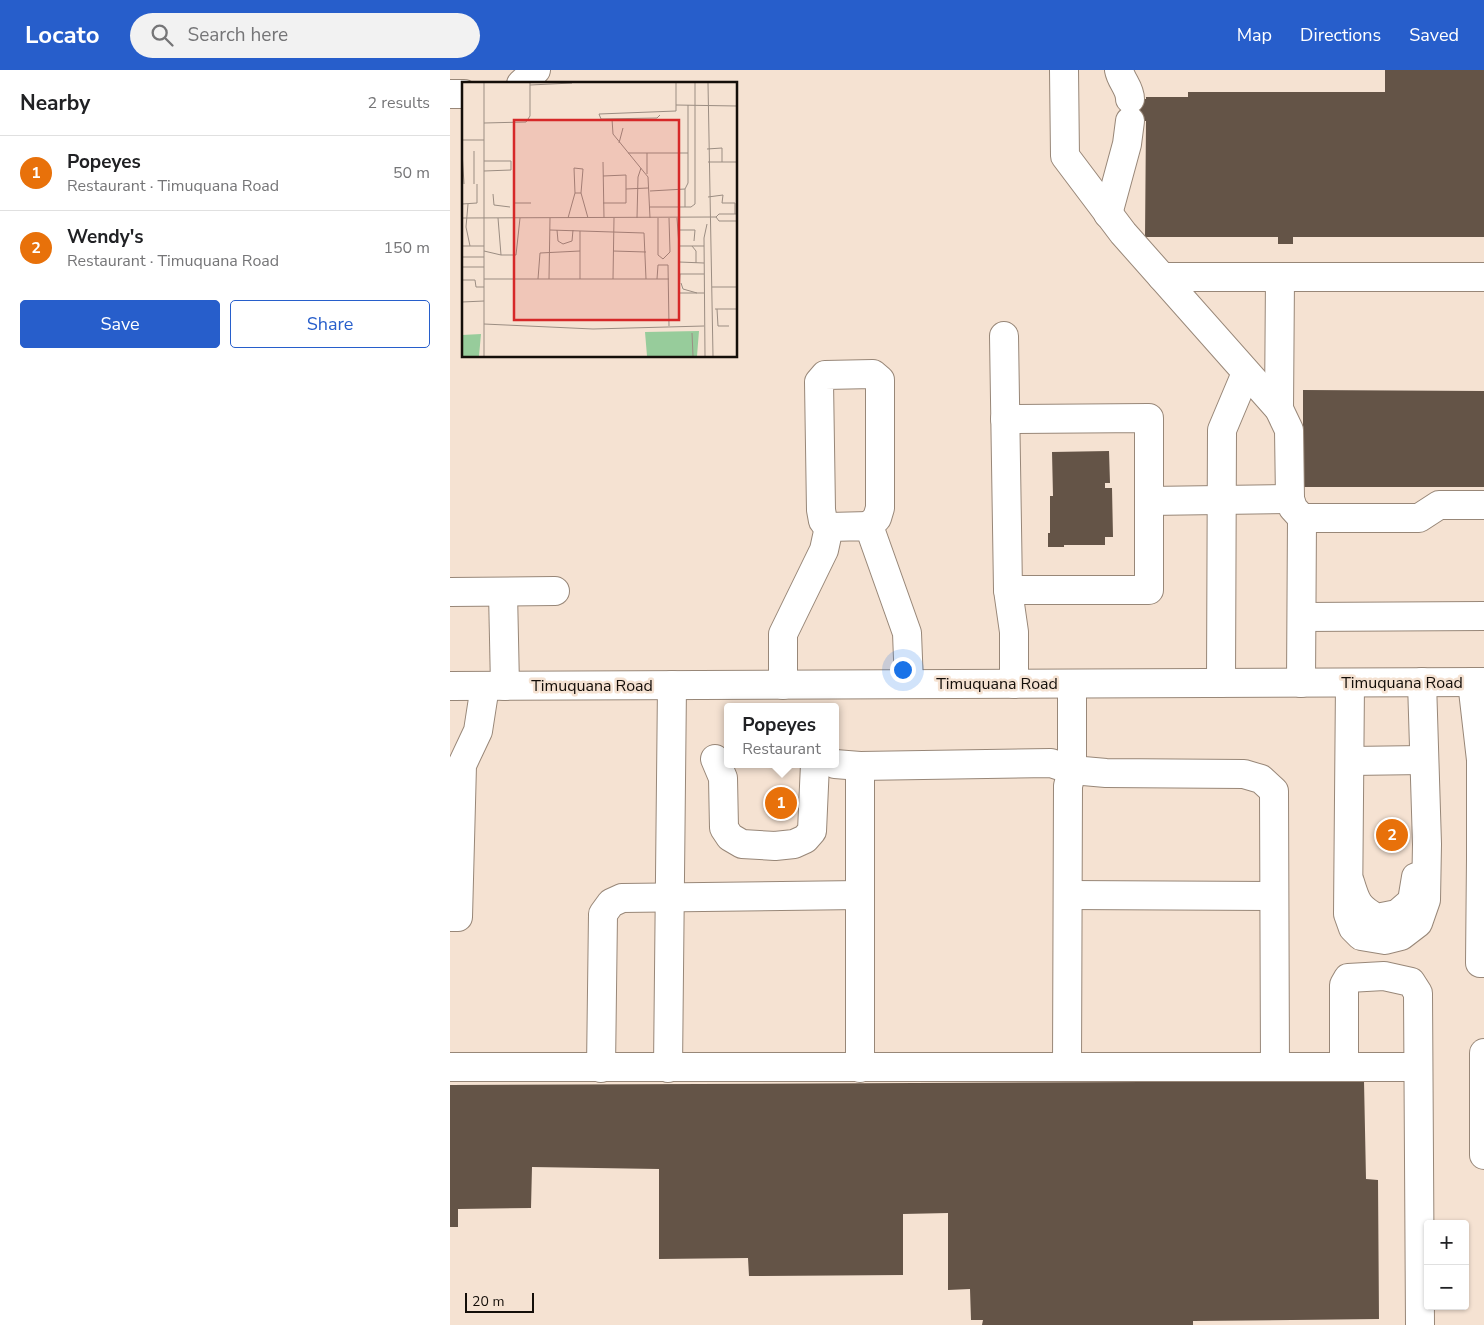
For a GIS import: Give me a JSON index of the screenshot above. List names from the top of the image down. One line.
{"streets":{"main road":["Timuquana Road"]},"scale_bar":"20 m","page":{"header":"Locato","search":"Search here","nav":["Map","Directions","Saved"],"heading":["Nearby","2 results"],"list":[{"mark":"1","name":"Popeyes","note":"Restaurant · Timuquana Road","value":"50 m"},{"mark":"2","name":"Wendy's","note":"Restaurant · Timuquana Road","value":"150 m"}],"buttons":["Save","Share"],"popup":["Popeyes","Restaurant"],"pins":["1","2"],"map_buttons":["+","−"],"scale":"20 m"}}
